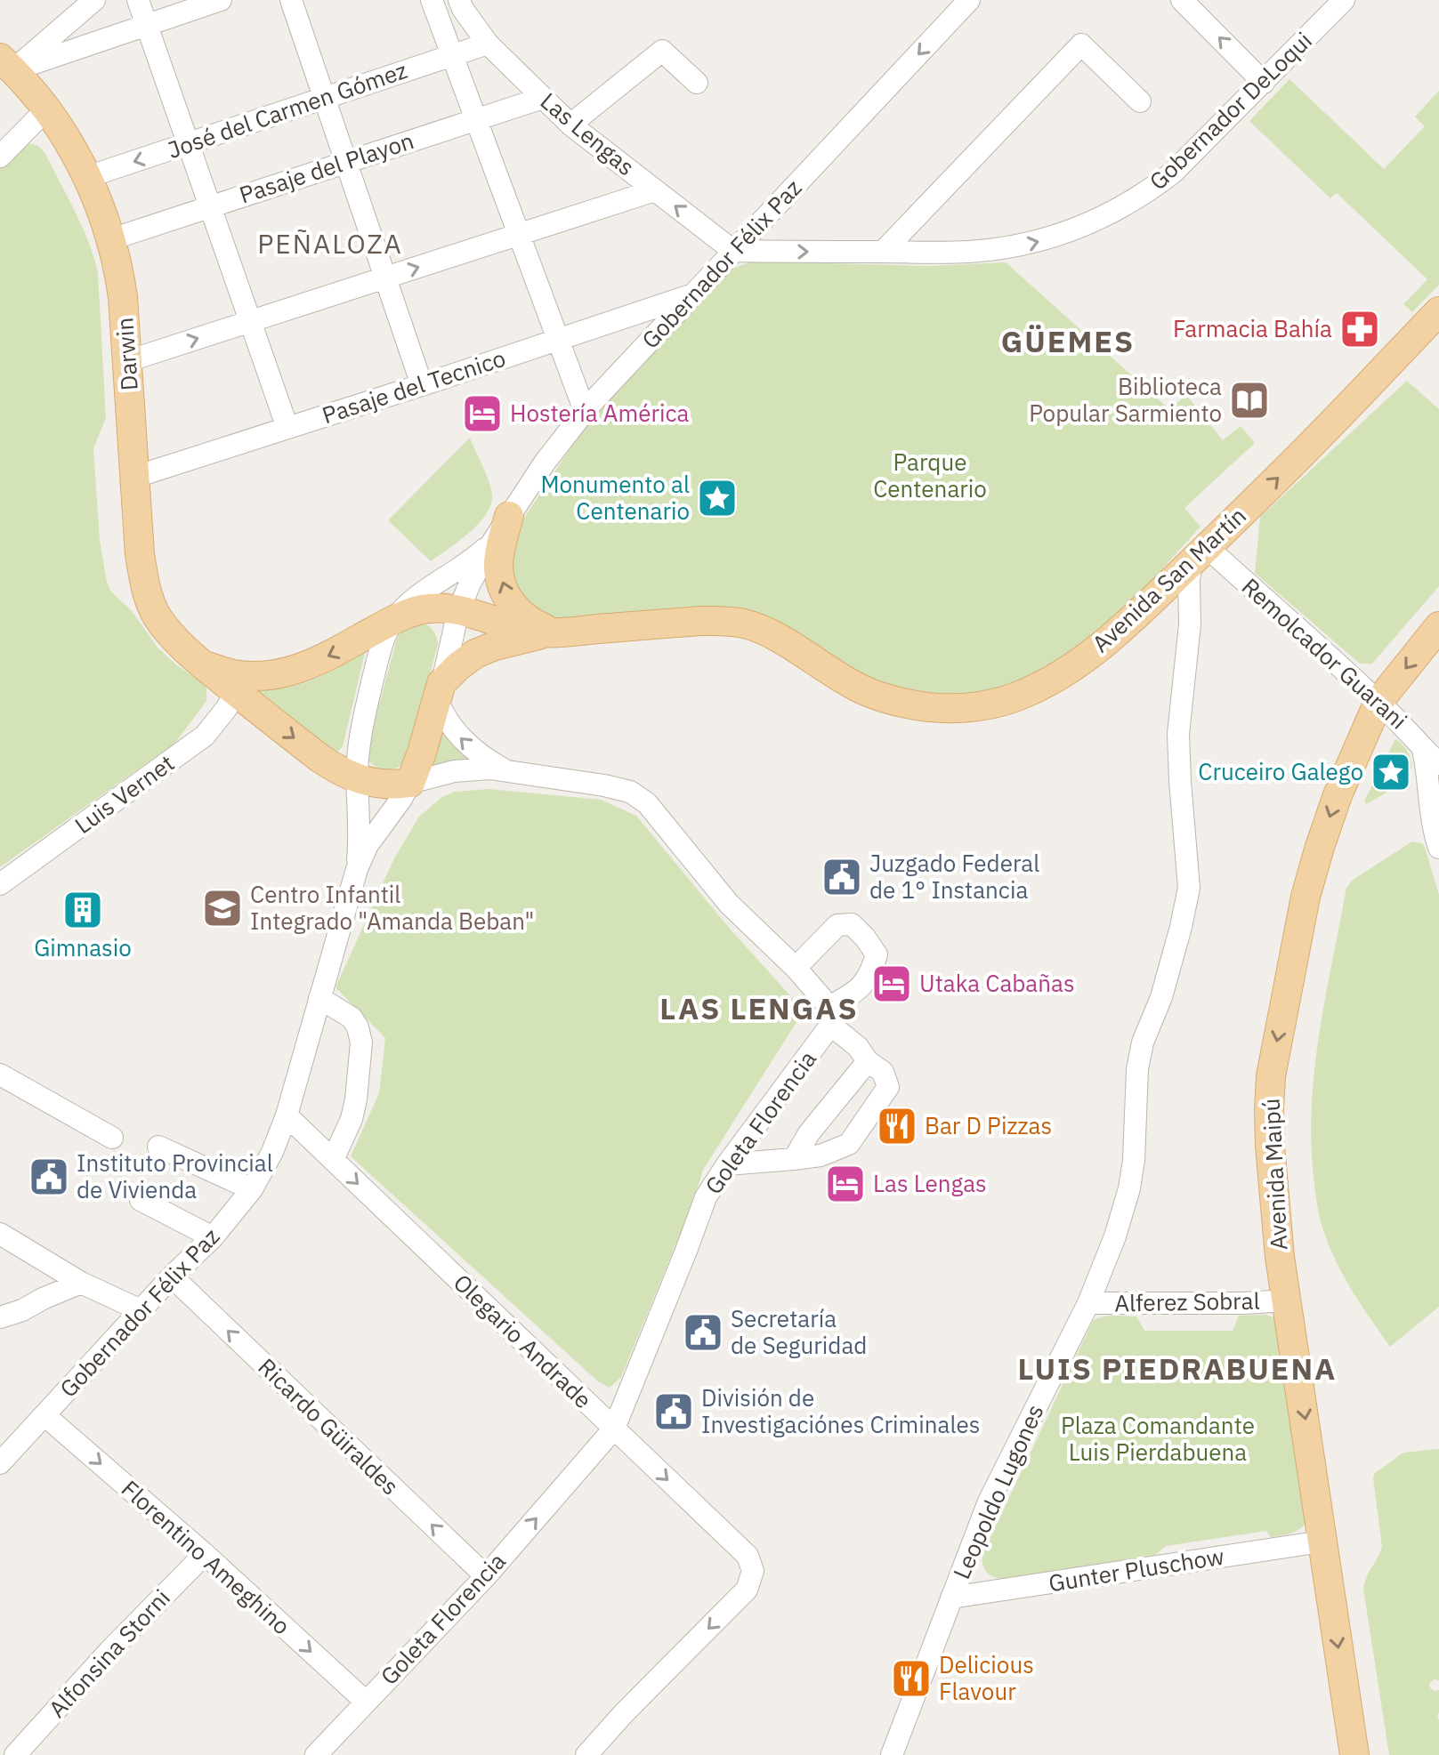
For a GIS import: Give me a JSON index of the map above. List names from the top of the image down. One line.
{"streets":{"main road":["Gobernador Félix Paz","Darwin","Avenida San Martín","Avenida Maipú"],"street":["José del Carmen Gómez","Gobernador DeLoqui","Las Lengas","Pasaje del Playon","Pasaje del Tecnico","Remolcador Guarani","Luis Vernet","Goleta Florencia","Alferez Sobral","Olegario Andrade","Ricardo Güiraldes","Leopoldo Lugones","Florentino Ameghino","Gunter Pluschow","Alfonsina Storni"]},"crossings":[["José del Carmen Gómez","Las Lengas"],["José del Carmen Gómez","Darwin"],["Gobernador DeLoqui","Las Lengas"],["Gobernador DeLoqui","Gobernador Félix Paz"],["Las Lengas","Pasaje del Playon"],["Las Lengas","Gobernador Félix Paz"],["Pasaje del Playon","Darwin"],["Gobernador Félix Paz","Darwin"],["Gobernador Félix Paz","Pasaje del Tecnico"],["Gobernador Félix Paz","Avenida San Martín"],["Gobernador Félix Paz","Olegario Andrade"],["Gobernador Félix Paz","Ricardo Güiraldes"],["Gobernador Félix Paz","Florentino Ameghino"],["Darwin","Pasaje del Tecnico"],["Darwin","Luis Vernet"],["Avenida San Martín","Remolcador Guarani"],["Avenida San Martín","Leopoldo Lugones"],["Remolcador Guarani","Avenida Maipú"],["Remolcador Guarani","Leopoldo Lugones"],["Goleta Florencia","Olegario Andrade"],["Goleta Florencia","Ricardo Güiraldes"],["Goleta Florencia","Florentino Ameghino"],["Avenida Maipú","Alferez Sobral"],["Avenida Maipú","Gunter Pluschow"],["Alferez Sobral","Leopoldo Lugones"],["Leopoldo Lugones","Gunter Pluschow"],["Florentino Ameghino","Alfonsina Storni"]],"one_way":["Gobernador DeLoqui","Avenida Maipú","Ricardo Güiraldes","Florentino Ameghino"],"districts":["PEÑALOZA","GÜEMES","LAS LENGAS","LUIS PIEDRABUENA"],"parks":["Parque Centenario","Plaza Comandante Luis Pierdabuena"],"places":{"pharmacy":["Farmacia Bahía"],"library":["Biblioteca Popular Sarmiento"],"hotel":["Hostería América","Utaka Cabañas","Las Lengas"],"place":["Monumento al Centenario","Cruceiro Galego"],"public building":["Juzgado Federal de 1° Instancia","Instituto Provincial de Vivienda","Secretaría de Seguridad","División de Investigaciónes Criminales"],"school or university":["Centro Infantil Integrado \"Amanda Beban\""],"building":["Gimnasio"],"restaurant":["Bar D Pizzas","Delicious Flavour"]}}
